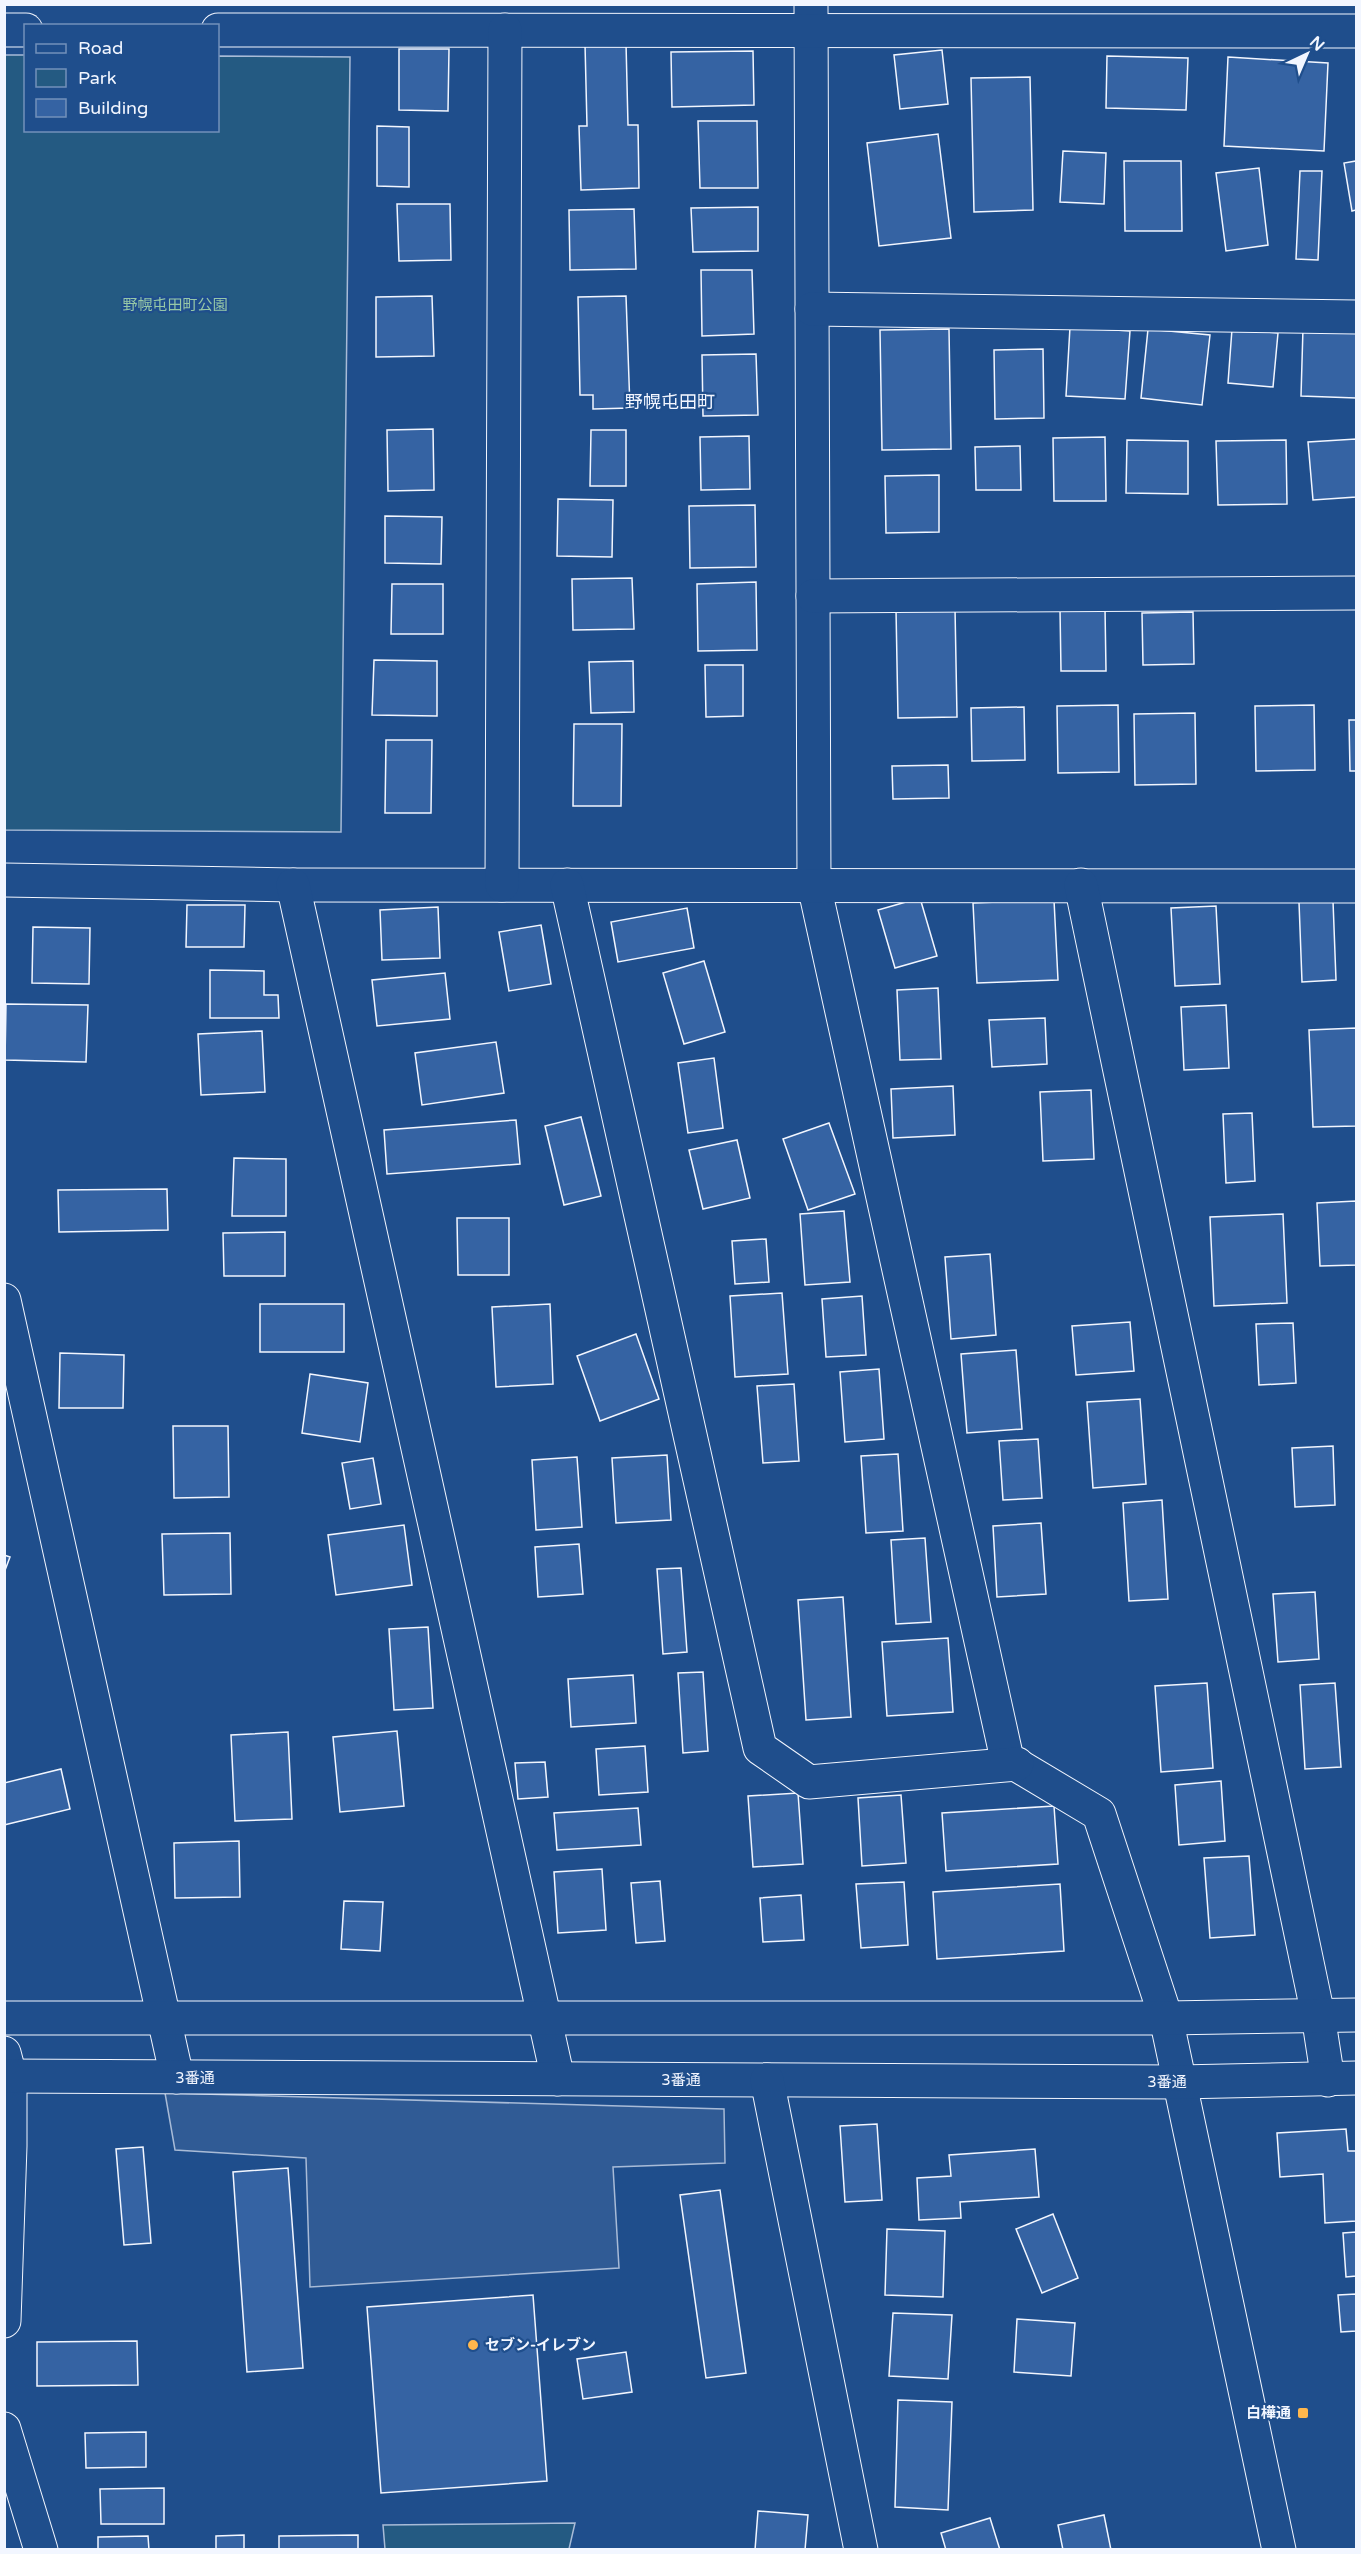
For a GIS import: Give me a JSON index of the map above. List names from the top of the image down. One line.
{"streets":{"street":["3番通"]},"districts":["野幌屯田町"],"parks":["野幌屯田町公園"],"places":{"other":["セブン-イレブン"],"transit":["白樺通"]},"legend":["Road","Park","Building"],"north":"top right"}
